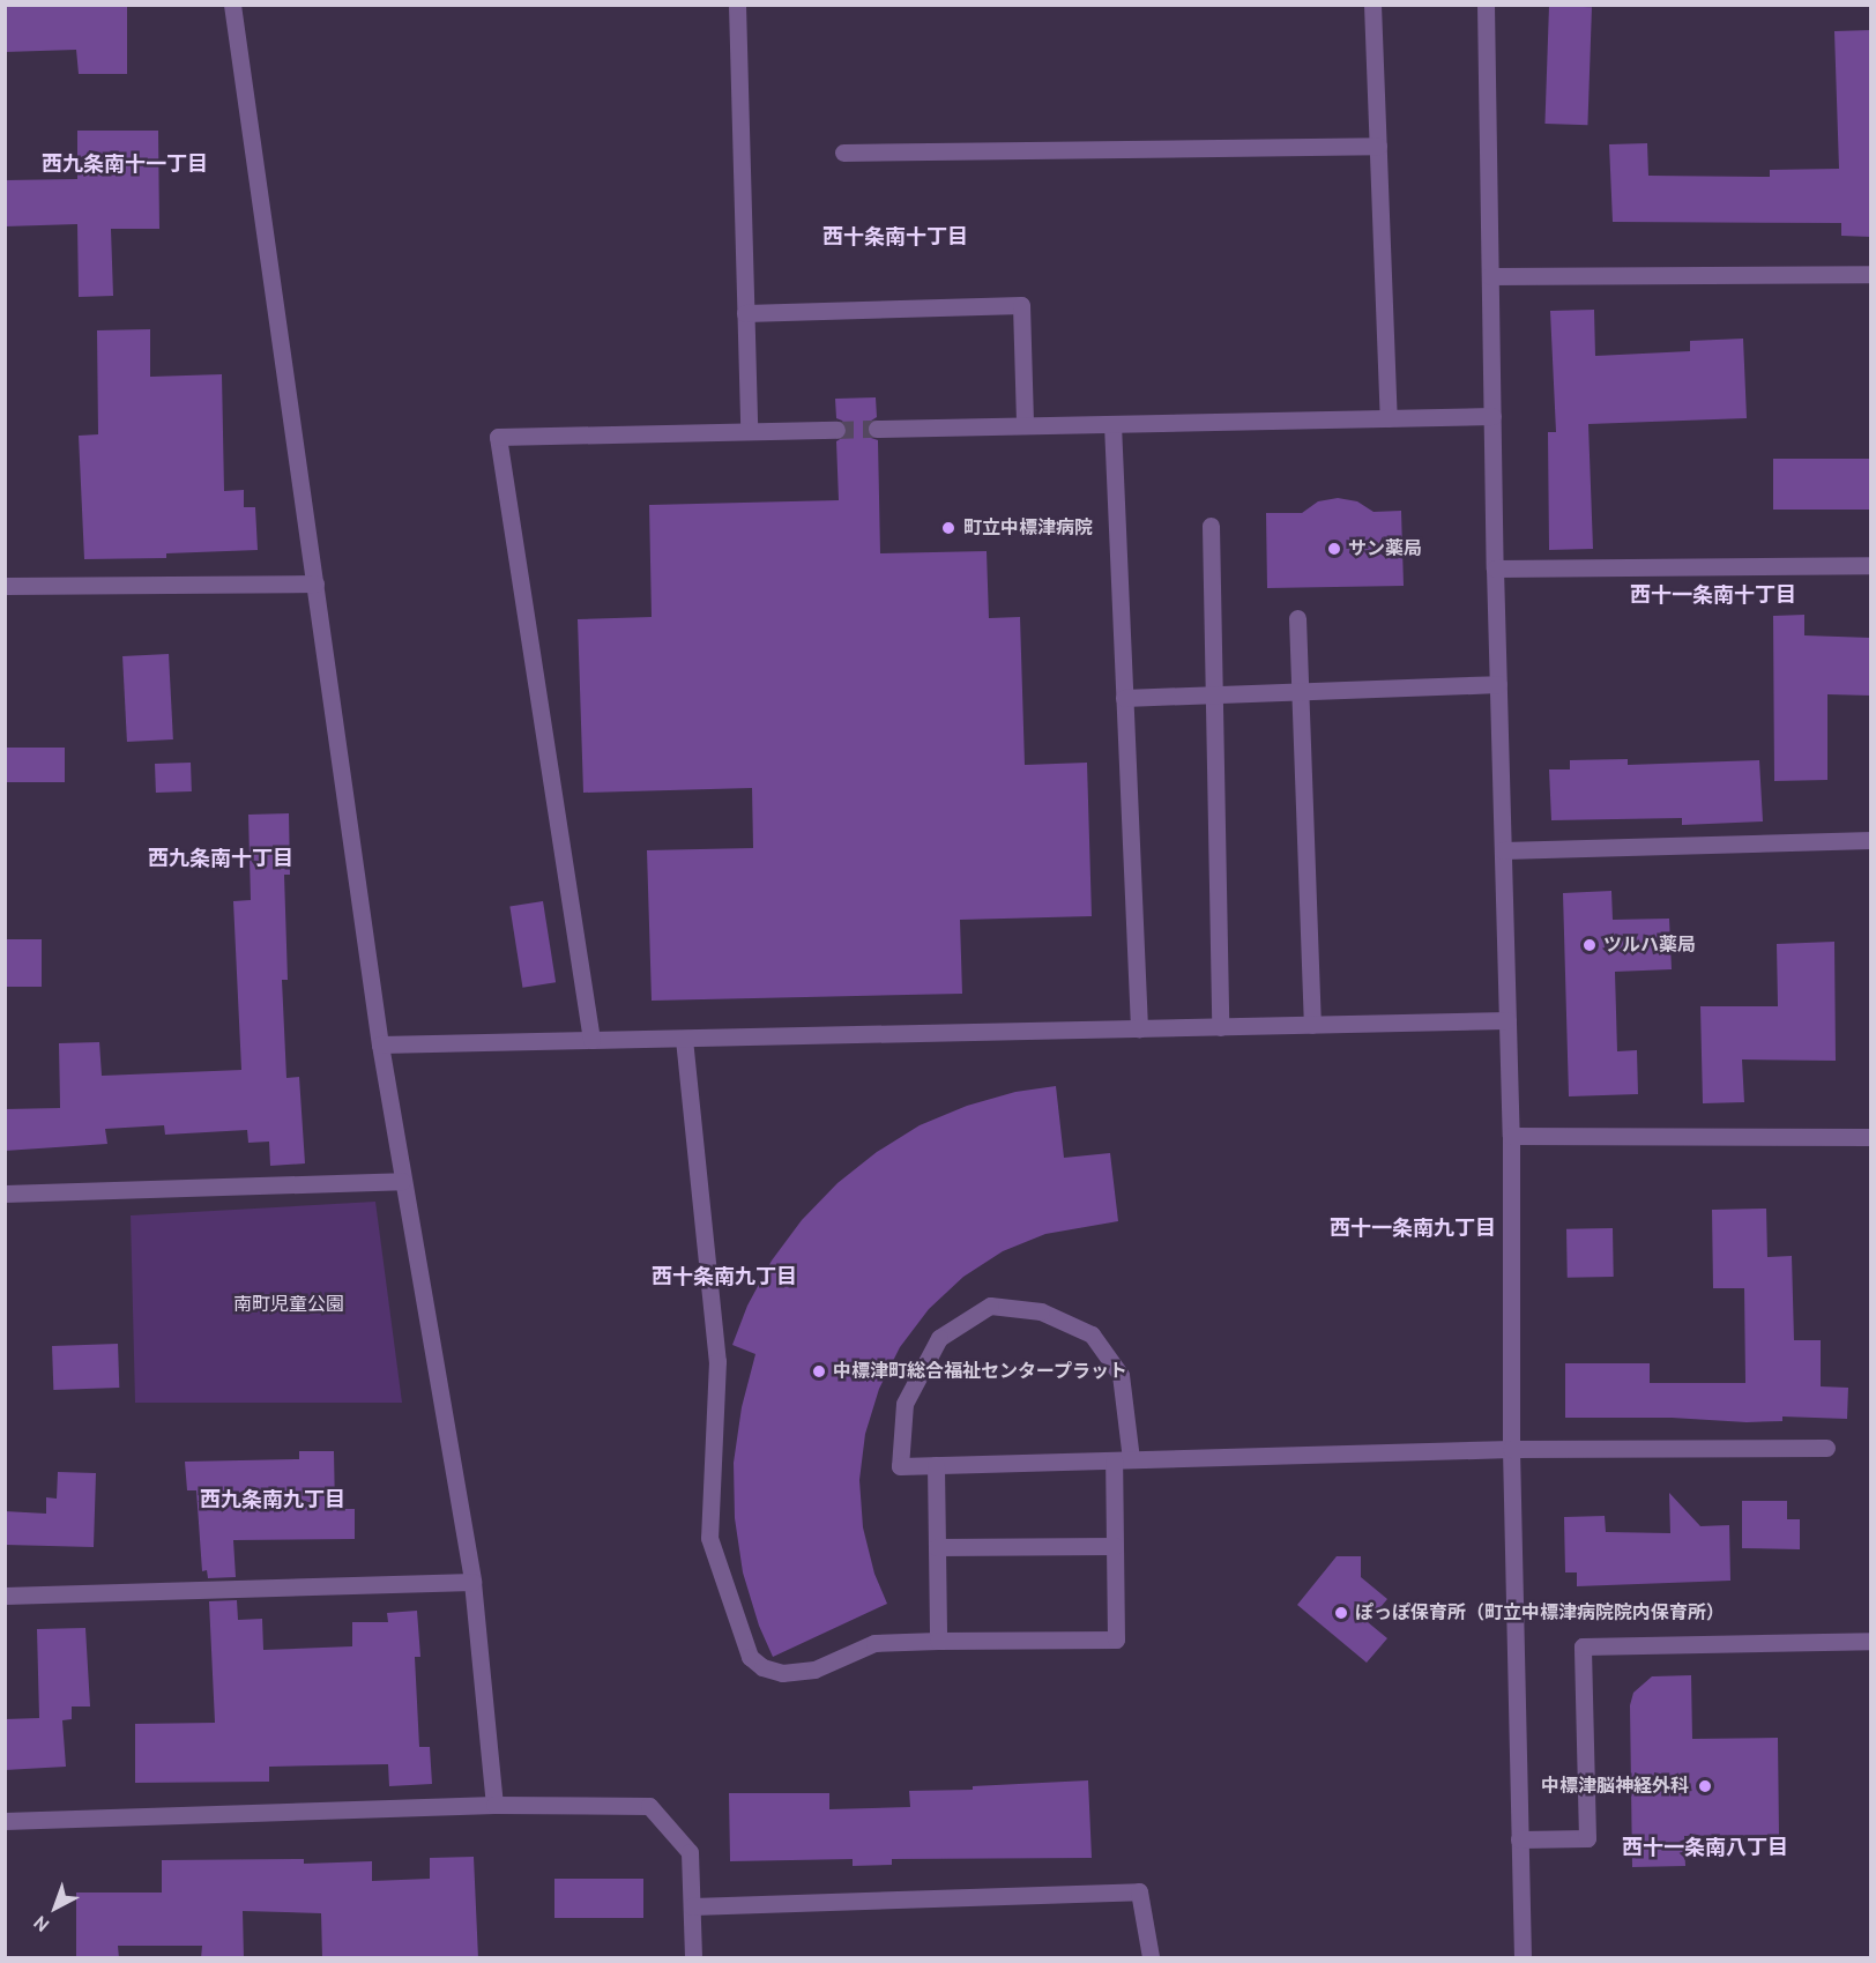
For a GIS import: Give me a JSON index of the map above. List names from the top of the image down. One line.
{"districts":["西九条南十一丁目","西十条南十丁目","西十一条南十丁目","西九条南十丁目","西十一条南九丁目","西十条南九丁目","西九条南九丁目","西十一条南八丁目"],"parks":["南町児童公園"],"places":["町立中標津病院","サン薬局","ツルハ薬局","中標津町総合福祉センタープラット","ぽっぽ保育所（町立中標津病院院内保育所）","中標津脳神経外科"],"north":"bottom left"}
